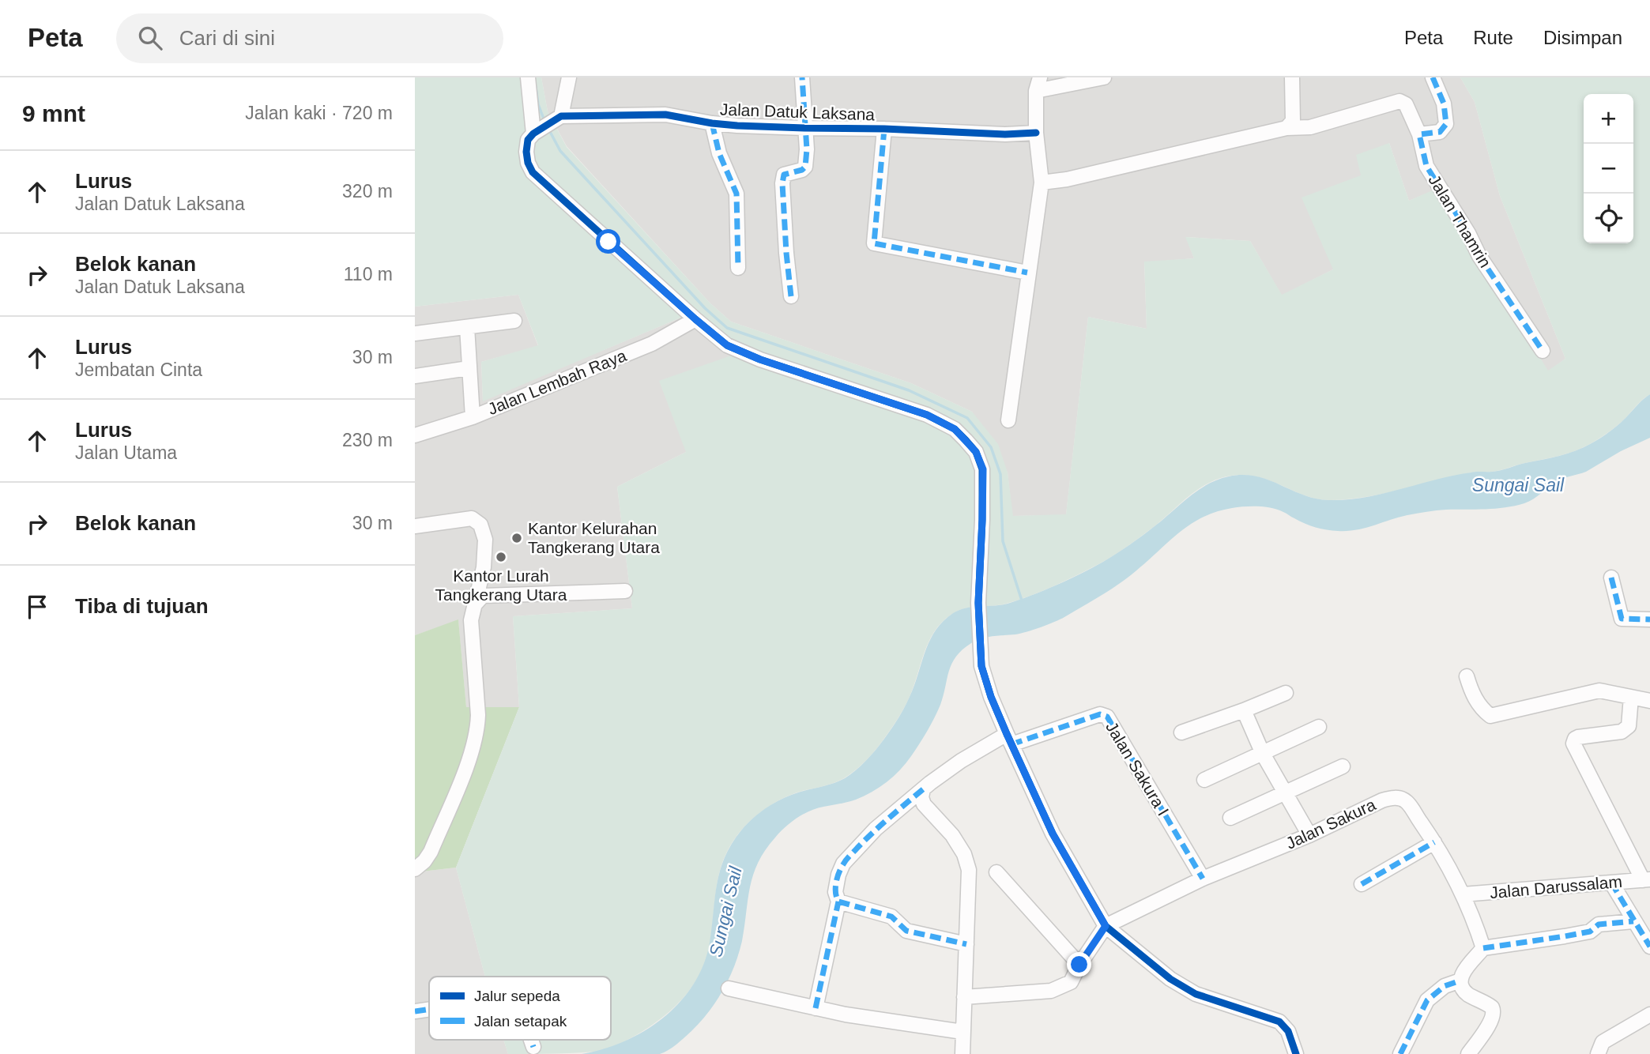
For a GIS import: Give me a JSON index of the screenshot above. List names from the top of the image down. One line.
{"streets":{"street":["Jalan Datuk Laksana","Jalan Thamrin","Jalan Lembah Raya","Jalan Sakura I","Jalan Sakura","Jalan Darussalam"]},"crossings":[["Jalan Sakura I","Jalan Sakura"],["Jalan Sakura","Jalan Darussalam"]],"water":["Sungai Sail"],"places":["Kantor Kelurahan Tangkerang Utara","Kantor Lurah Tangkerang Utara"],"legend":["Jalur sepeda","Jalan setapak"],"page":{"header":"Peta","search":"Cari di sini","nav":["Peta","Rute","Disimpan"],"heading":["9 mnt","Jalan kaki · 720 m"],"map_buttons":["+","−"],"list":[["Lurus","Jalan Datuk Laksana","320 m"],["Belok kanan","Jalan Datuk Laksana","110 m"],["Lurus","Jembatan Cinta","30 m"],["Lurus","Jalan Utama","230 m"],["Belok kanan","30 m"],"Tiba di tujuan"]}}
